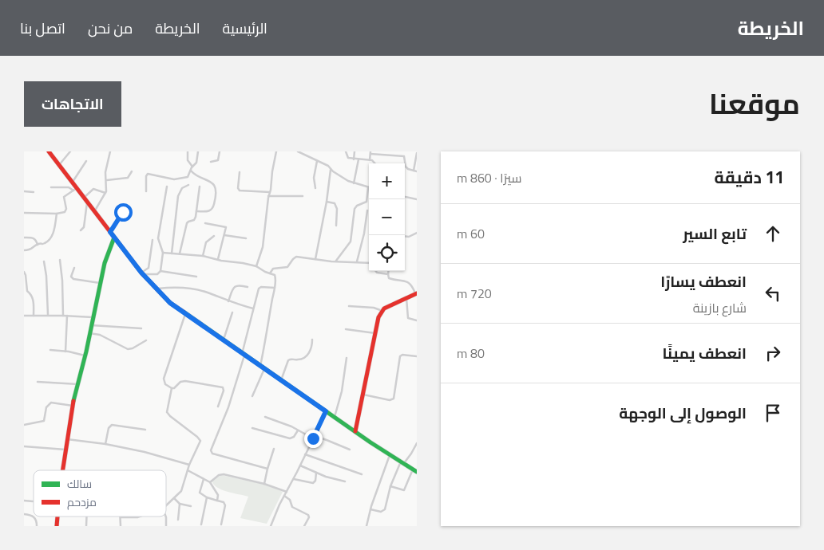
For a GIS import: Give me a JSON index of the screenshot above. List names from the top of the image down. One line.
{"legend":["سالك","مزدحم"],"page":{"header":"الخريطة","nav":["الرئيسية","الخريطة","من نحن","اتصل بنا"],"title":"موقعنا","buttons":"الاتجاهات","heading":["11 دقيقة","سيرًا · 860 m"],"map_buttons":["+","−"],"list":[["تابع السير","60 m"],["انعطف يسارًا","شارع بازينة","720 m"],["انعطف يمينًا","80 m"],"الوصول إلى الوجهة"]}}
